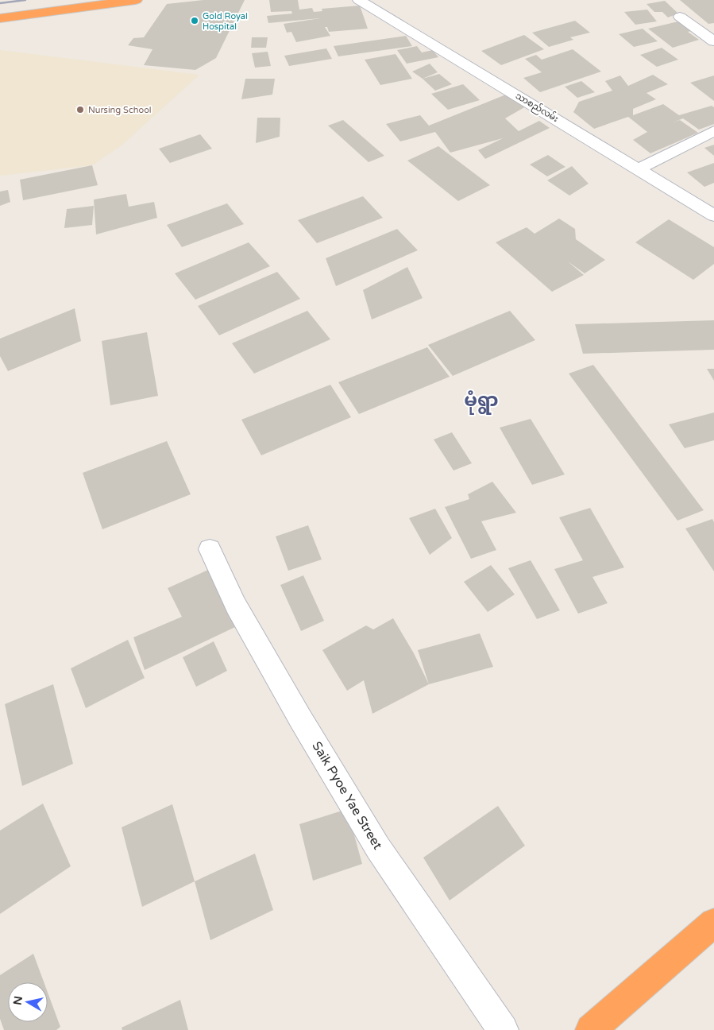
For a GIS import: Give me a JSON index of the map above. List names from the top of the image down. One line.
{"streets":{"street":["သာစည်လမ်း","Saik Pyoe Yae Street"]},"districts":["မုံရွာ"],"places":["Gold Royal Hospital","Nursing School"],"north":"left"}
